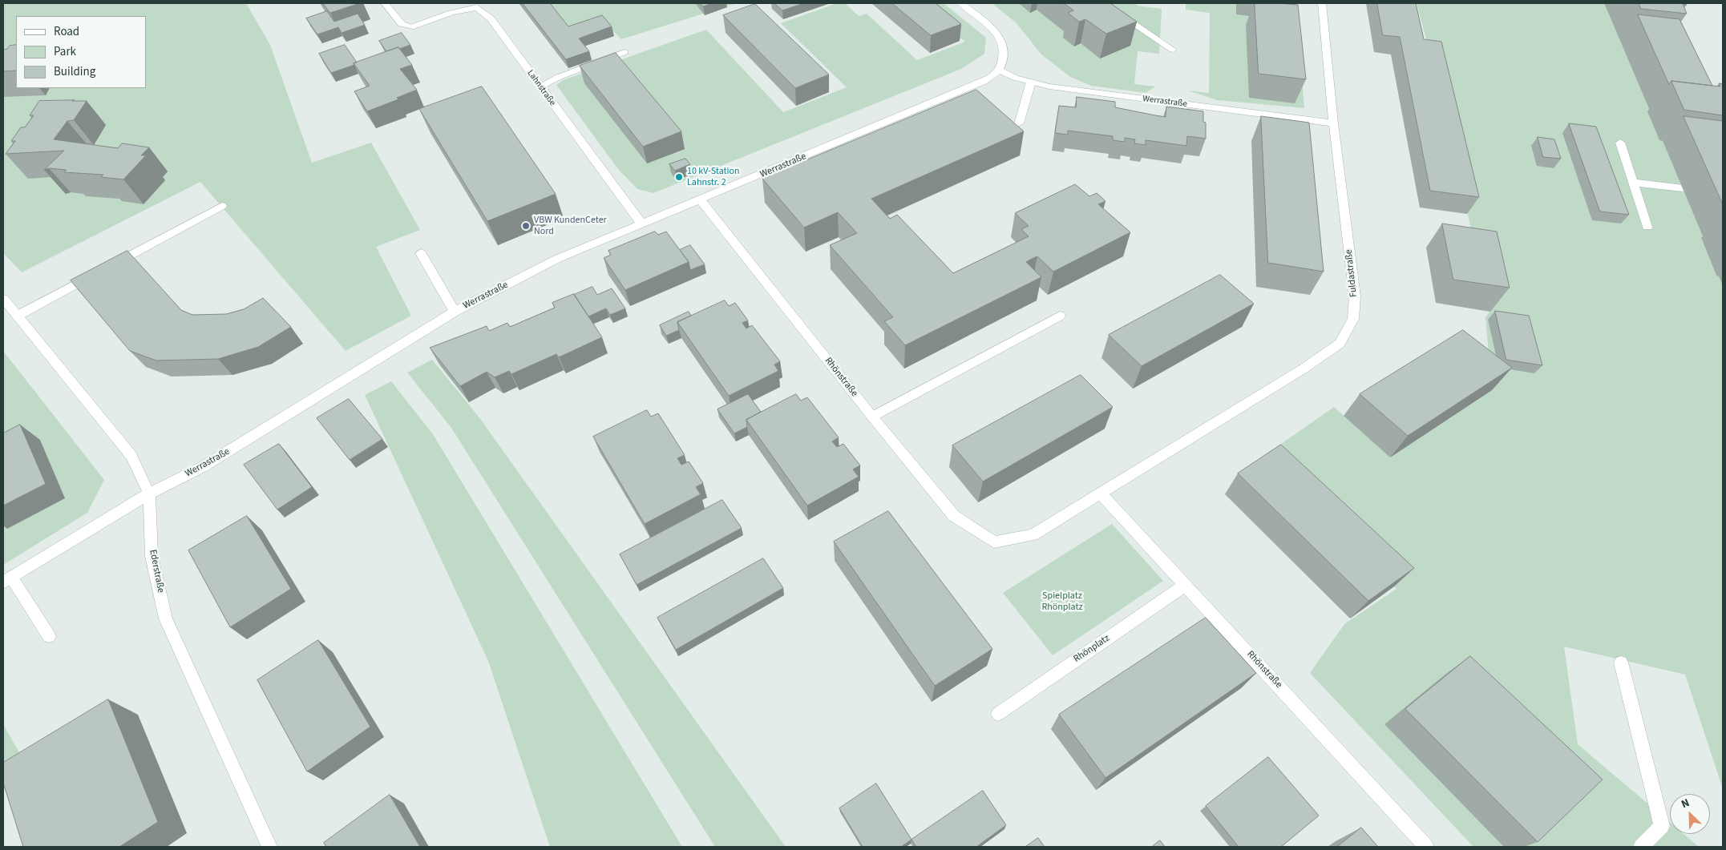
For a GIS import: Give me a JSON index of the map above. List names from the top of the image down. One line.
{"streets":{"street":["Lahnstraße","Werrastraße","Fuldastraße","Rhönstraße","Ederstraße","Rhönplatz"]},"crossings":[["Lahnstraße","Werrastraße"],["Werrastraße","Fuldastraße"],["Werrastraße","Rhönstraße"],["Werrastraße","Ederstraße"],["Fuldastraße","Rhönstraße"],["Rhönstraße","Rhönplatz"]],"parks":["Spielplatz Rhönplatz"],"places":["10 kV-Station Lahnstr. 2","VBW KundenCeter Nord"],"legend":["Road","Park","Building"],"north":"top left"}
